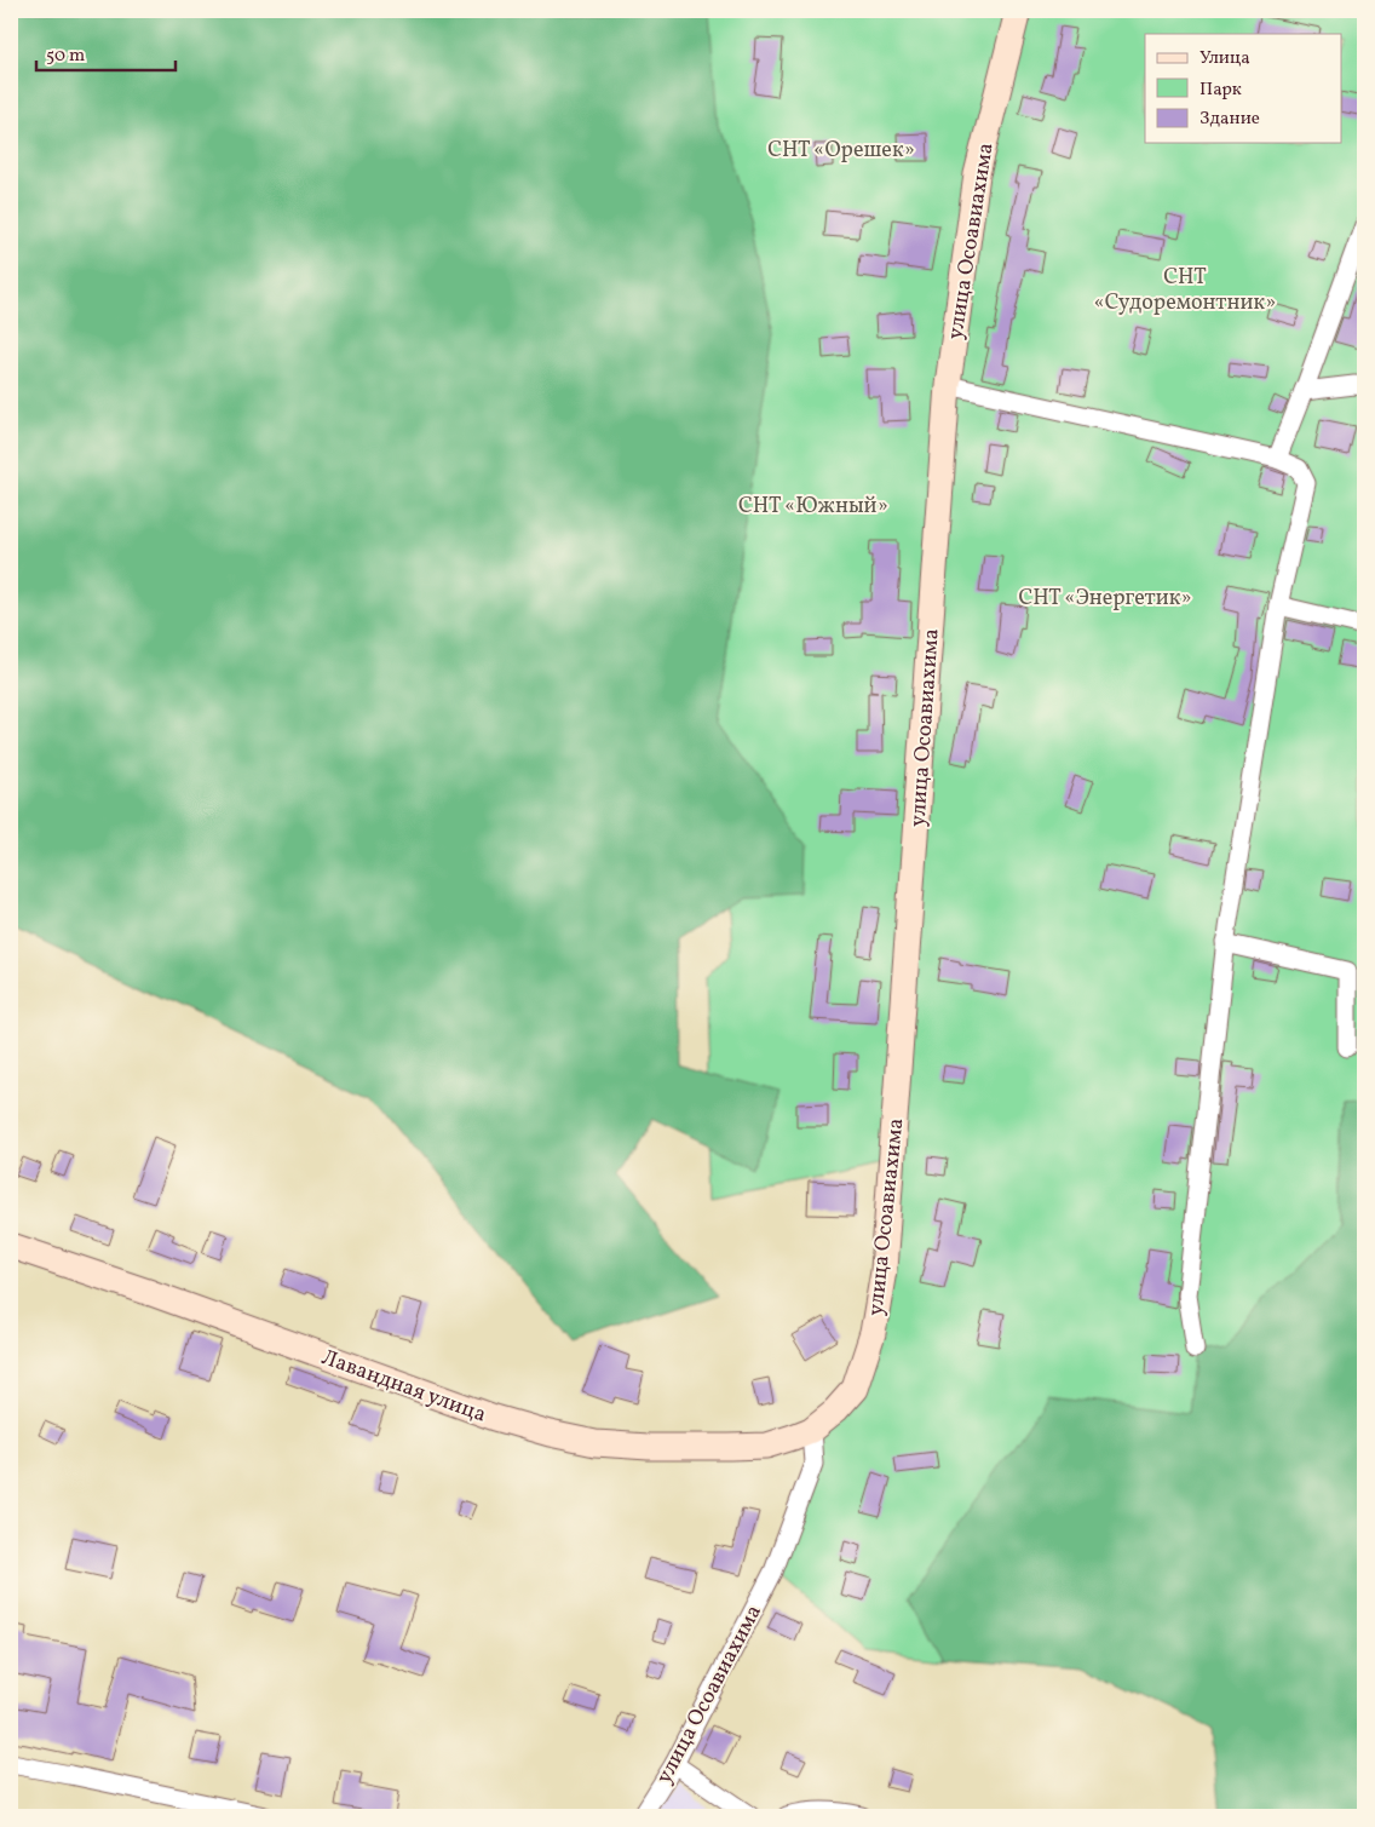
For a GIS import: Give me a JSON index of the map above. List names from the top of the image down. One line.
{"streets":{"street":["улица Осоавиахима","Лавандная улица"]},"crossings":[["улица Осоавиахима","Лавандная улица"]],"parks":["СНТ «Орешек»","СНТ «Судоремонтник»","СНТ «Южный»","СНТ «Энергетик»"],"legend":["Улица","Парк","Здание"],"scale_bar":"50 m"}
